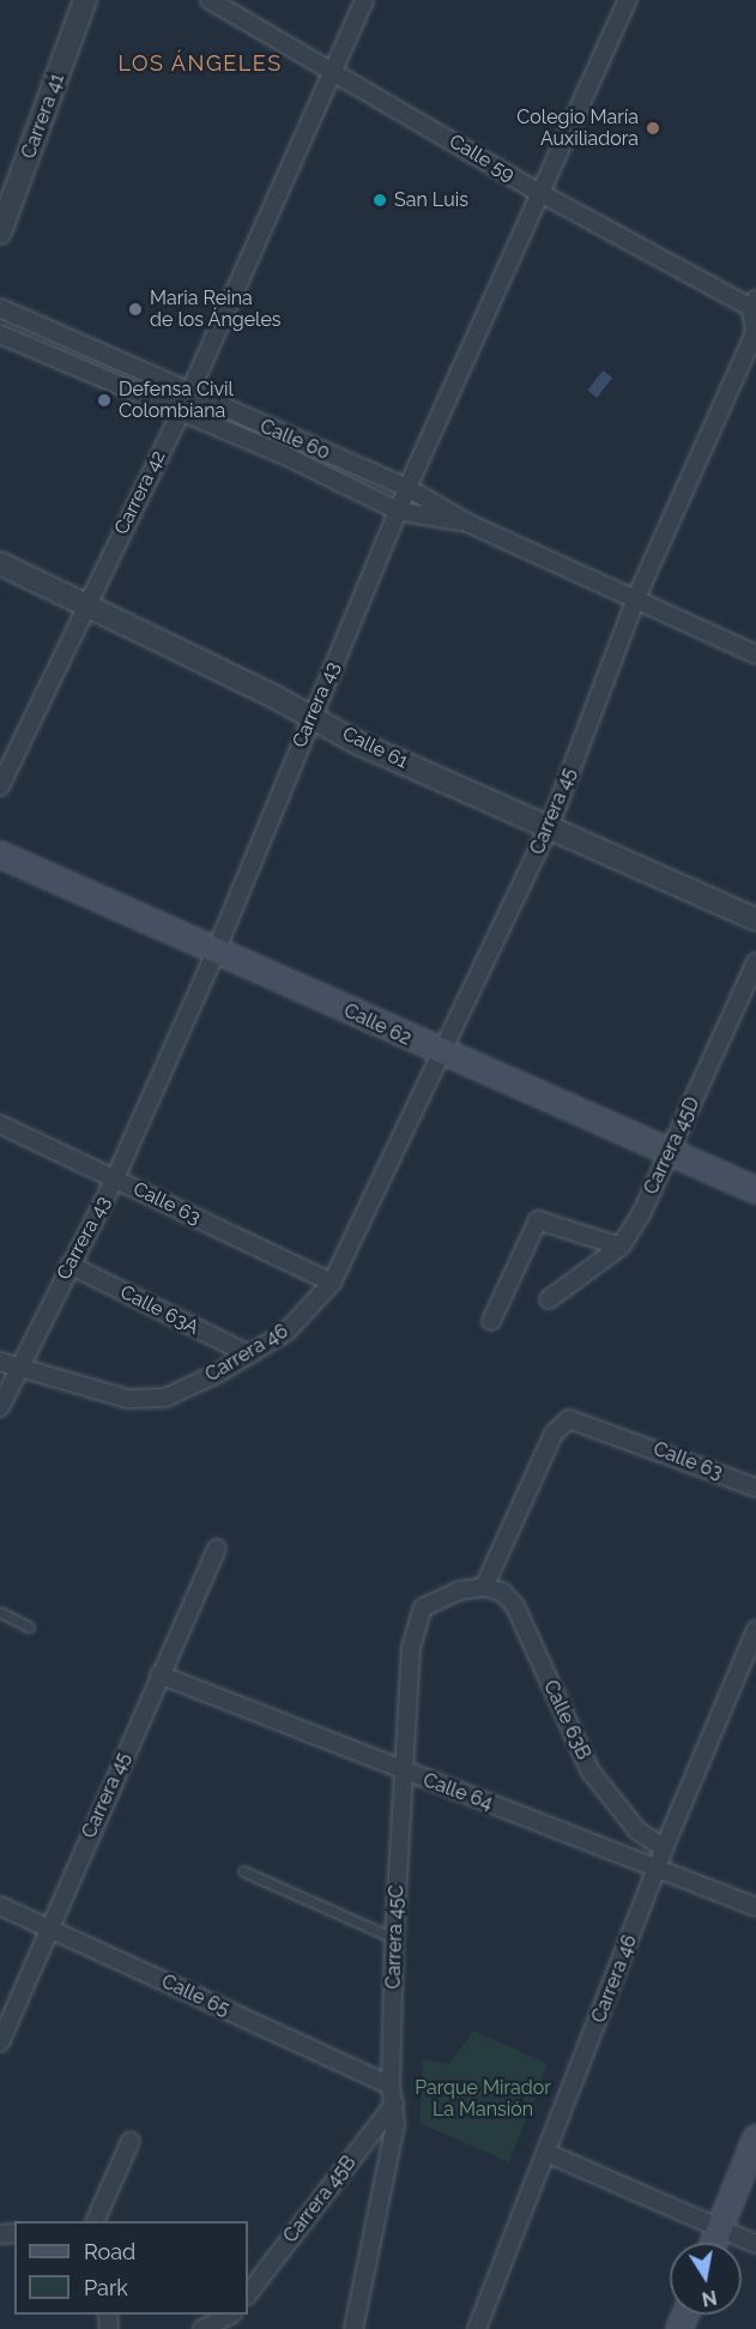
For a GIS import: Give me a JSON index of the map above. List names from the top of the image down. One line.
{"streets":{"main road":["Calle 62"],"street":["Carrera 41","Calle 59","Calle 60","Carrera 42","Carrera 43","Calle 61","Carrera 45","Carrera 45D","Calle 63","Calle 63A","Carrera 46","Calle 63B","Calle 64","Carrera 45C","Calle 65","Carrera 45B"]},"crossings":[["Calle 59","Carrera 42"],["Calle 59","Carrera 43"],["Calle 59","Carrera 45"],["Calle 60","Carrera 42"],["Calle 60","Carrera 43"],["Calle 60","Carrera 45"],["Carrera 42","Calle 61"],["Carrera 43","Calle 61"],["Carrera 43","Calle 62"],["Carrera 43","Calle 63"],["Carrera 43","Calle 63A"],["Carrera 43","Carrera 46"],["Calle 61","Carrera 45"],["Carrera 45","Calle 62"],["Carrera 45","Calle 63"],["Carrera 45","Carrera 46"],["Carrera 45","Calle 64"],["Carrera 45","Calle 65"],["Calle 62","Carrera 45D"],["Calle 63","Carrera 46"],["Calle 63","Calle 63B"],["Calle 63","Carrera 45C"],["Calle 63A","Carrera 46"],["Carrera 46","Calle 63B"],["Carrera 46","Calle 64"],["Calle 63B","Carrera 45C"],["Calle 64","Carrera 45C"],["Carrera 45C","Calle 65"],["Carrera 45C","Carrera 45B"]],"districts":["LOS ÁNGELES"],"parks":["Parque Mirador La Mansión"],"places":["Colegio María Auxiliadora","San Luis","Maria Reina de los Ángeles","Defensa Civil Colombiana"],"legend":["Road","Park"],"north":"bottom"}
